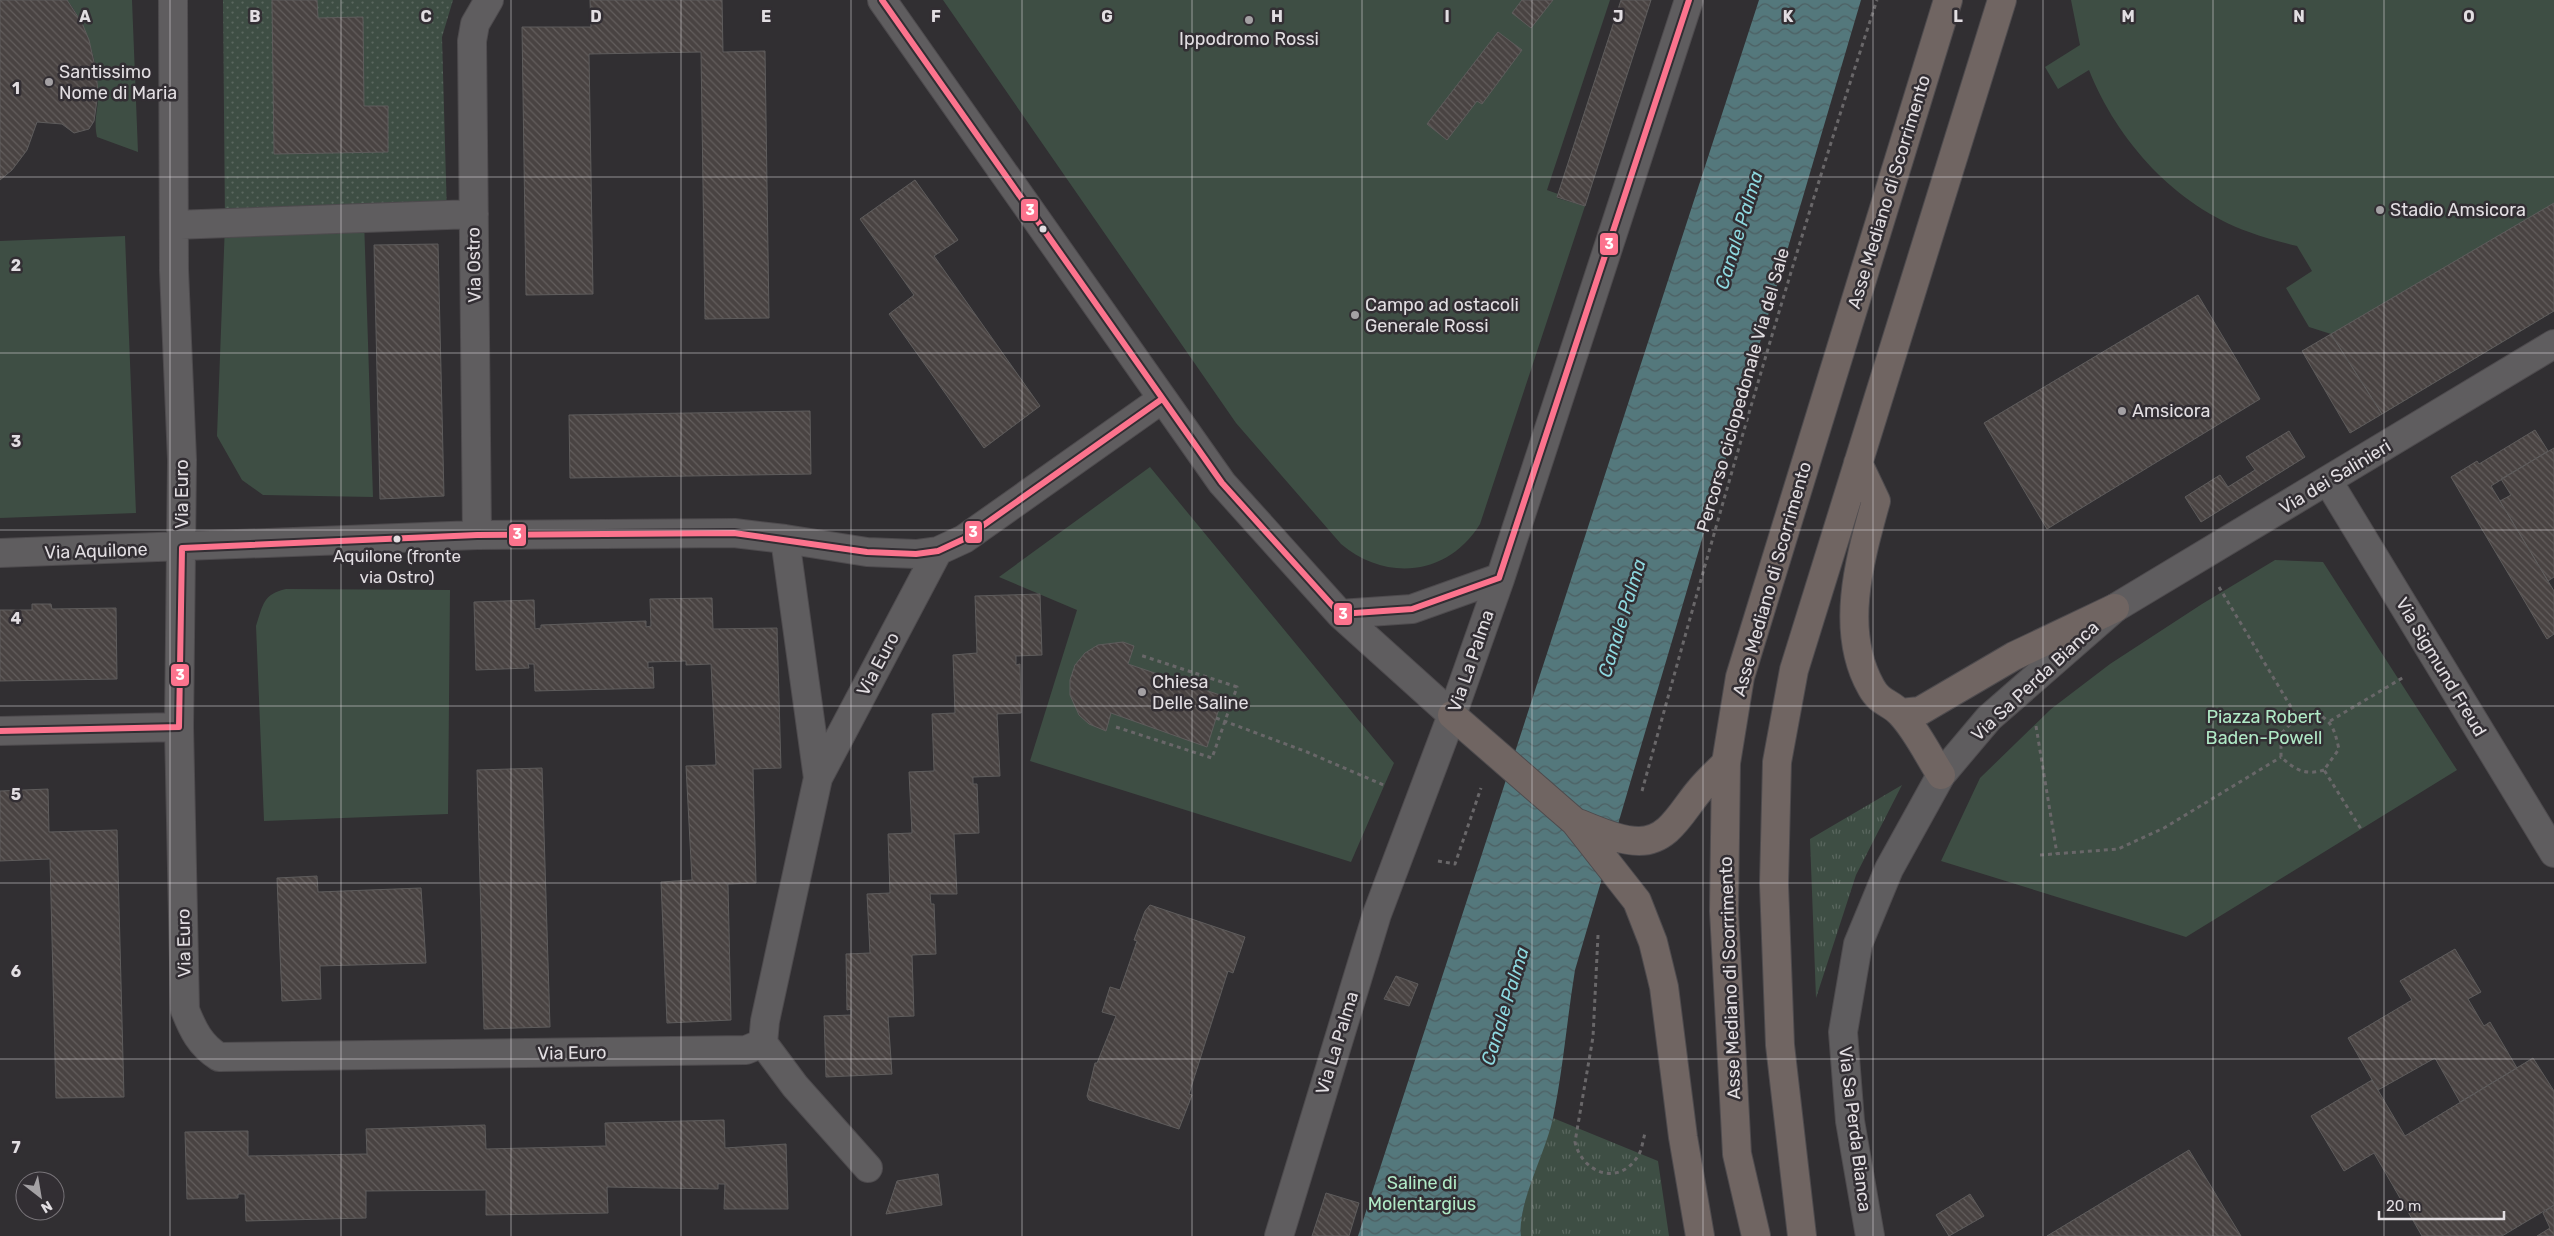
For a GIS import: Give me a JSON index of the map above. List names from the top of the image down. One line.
{"streets":{"highway":["Asse Mediano di Scorrimento"],"street":["Via Ostro","Via dei Salinieri","Via Euro","Via Aquilone","Via La Palma","Via Sigmund Freud","Via Sa Perda Bianca"],"path":["Percorso ciclopedonale Via del Sale"]},"crossings":[["Via Ostro","Via Aquilone"],["Via dei Salinieri","Via Sigmund Freud"],["Via dei Salinieri","Via Sa Perda Bianca"],["Via Euro","Via Aquilone"]],"water":["Canale Palma"],"parks":["Piazza Robert Baden-Powell","Saline di Molentargius"],"places":["Ippodromo Rossi","Santissimo Nome di Maria","Stadio Amsicora","Campo ad ostacoli Generale Rossi","Amsicora","Aquilone (fronte via Ostro)","Chiesa Delle Saline"],"lines":["transit line 3"],"scale_bar":"20 m","north":"bottom right","grid":{"columns":["A","B","C","D","E","F","G","H","I","J","K","L","M","N","O"],"rows":["1","2","3","4","5","6","7"]}}
